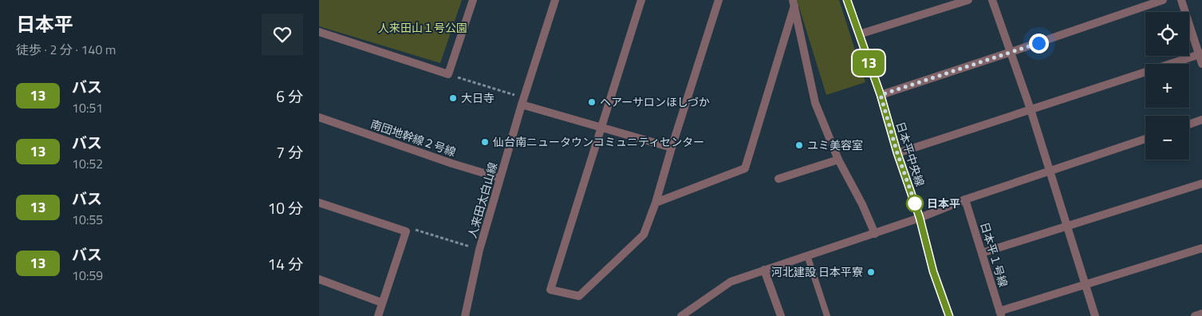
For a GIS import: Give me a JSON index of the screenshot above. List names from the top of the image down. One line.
{"streets":{"street":["南団地幹線２号線","日本平中央線","人来田太白山線","日本平１号線"]},"crossings":[["南団地幹線２号線","人来田太白山線"]],"parks":["人来田山１号公園"],"places":["大日寺","ヘアーサロンほしづか","仙台南ニュータウンコミュニティセンター","ユミ美容室","日本平","河北建設 日本平寮"],"lines":["bus line 13"],"page":{"heading":["日本平","徒歩 · 2 分 · 140 m"],"on_map":"13","map_buttons":["+","−"],"list":[{"mark":"13","name":"バス","note":"10:51","value":"6 分"},{"mark":"13","name":"バス","note":"10:52","value":"7 分"},{"mark":"13","name":"バス","note":"10:55","value":"10 分"},{"mark":"13","name":"バス","note":"10:59","value":"14 分"}]}}
